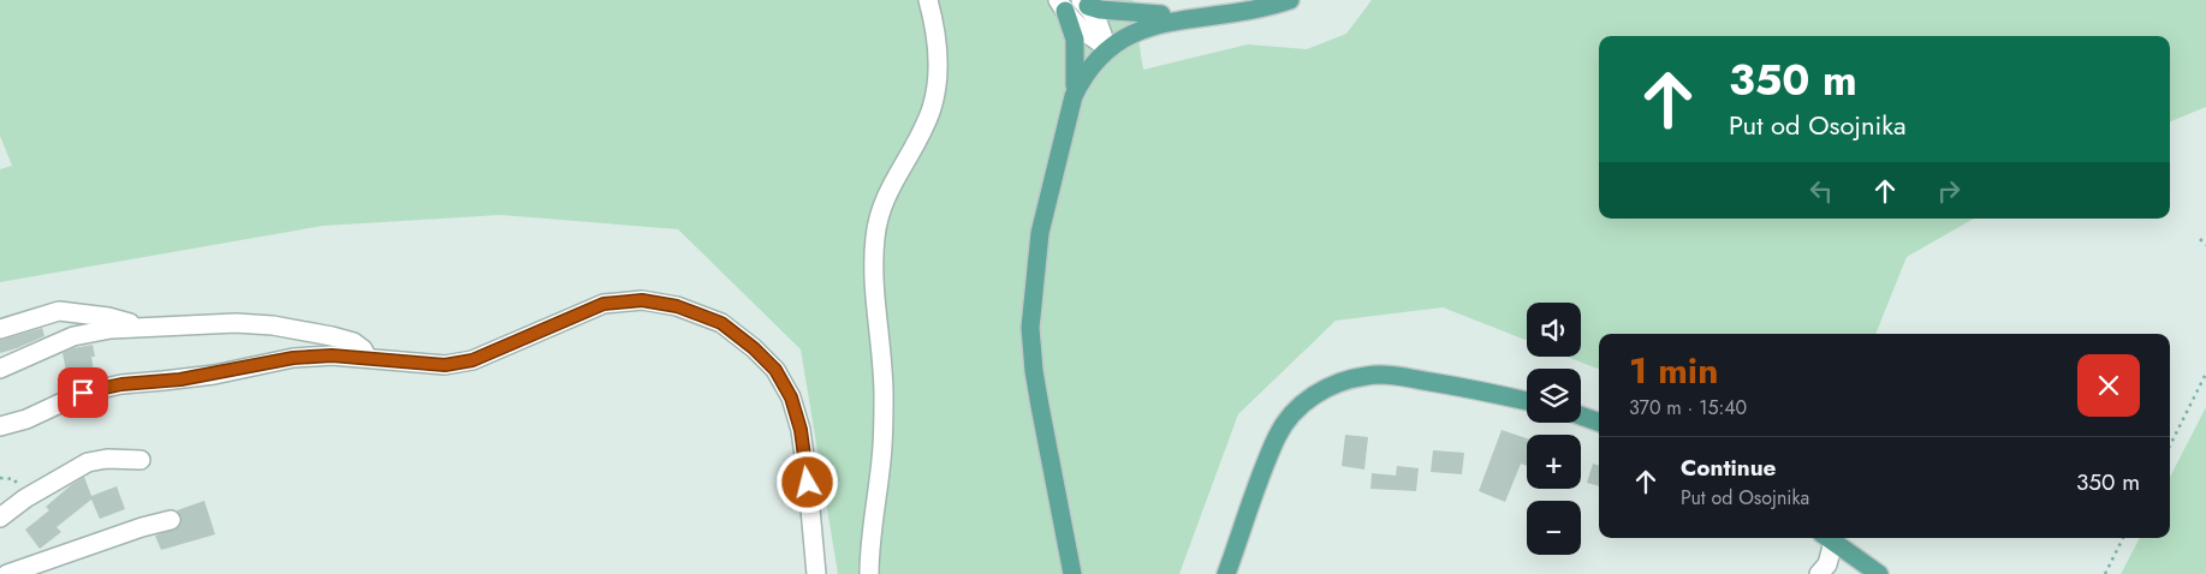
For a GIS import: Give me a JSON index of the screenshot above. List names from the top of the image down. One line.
{"page":{"turn":["350 m","Put od Osojnika"],"map_buttons":["+","−"],"heading":["1 min","370 m · 15:40"],"list":[{"name":"Continue","note":"Put od Osojnika","value":"350 m"}]}}
